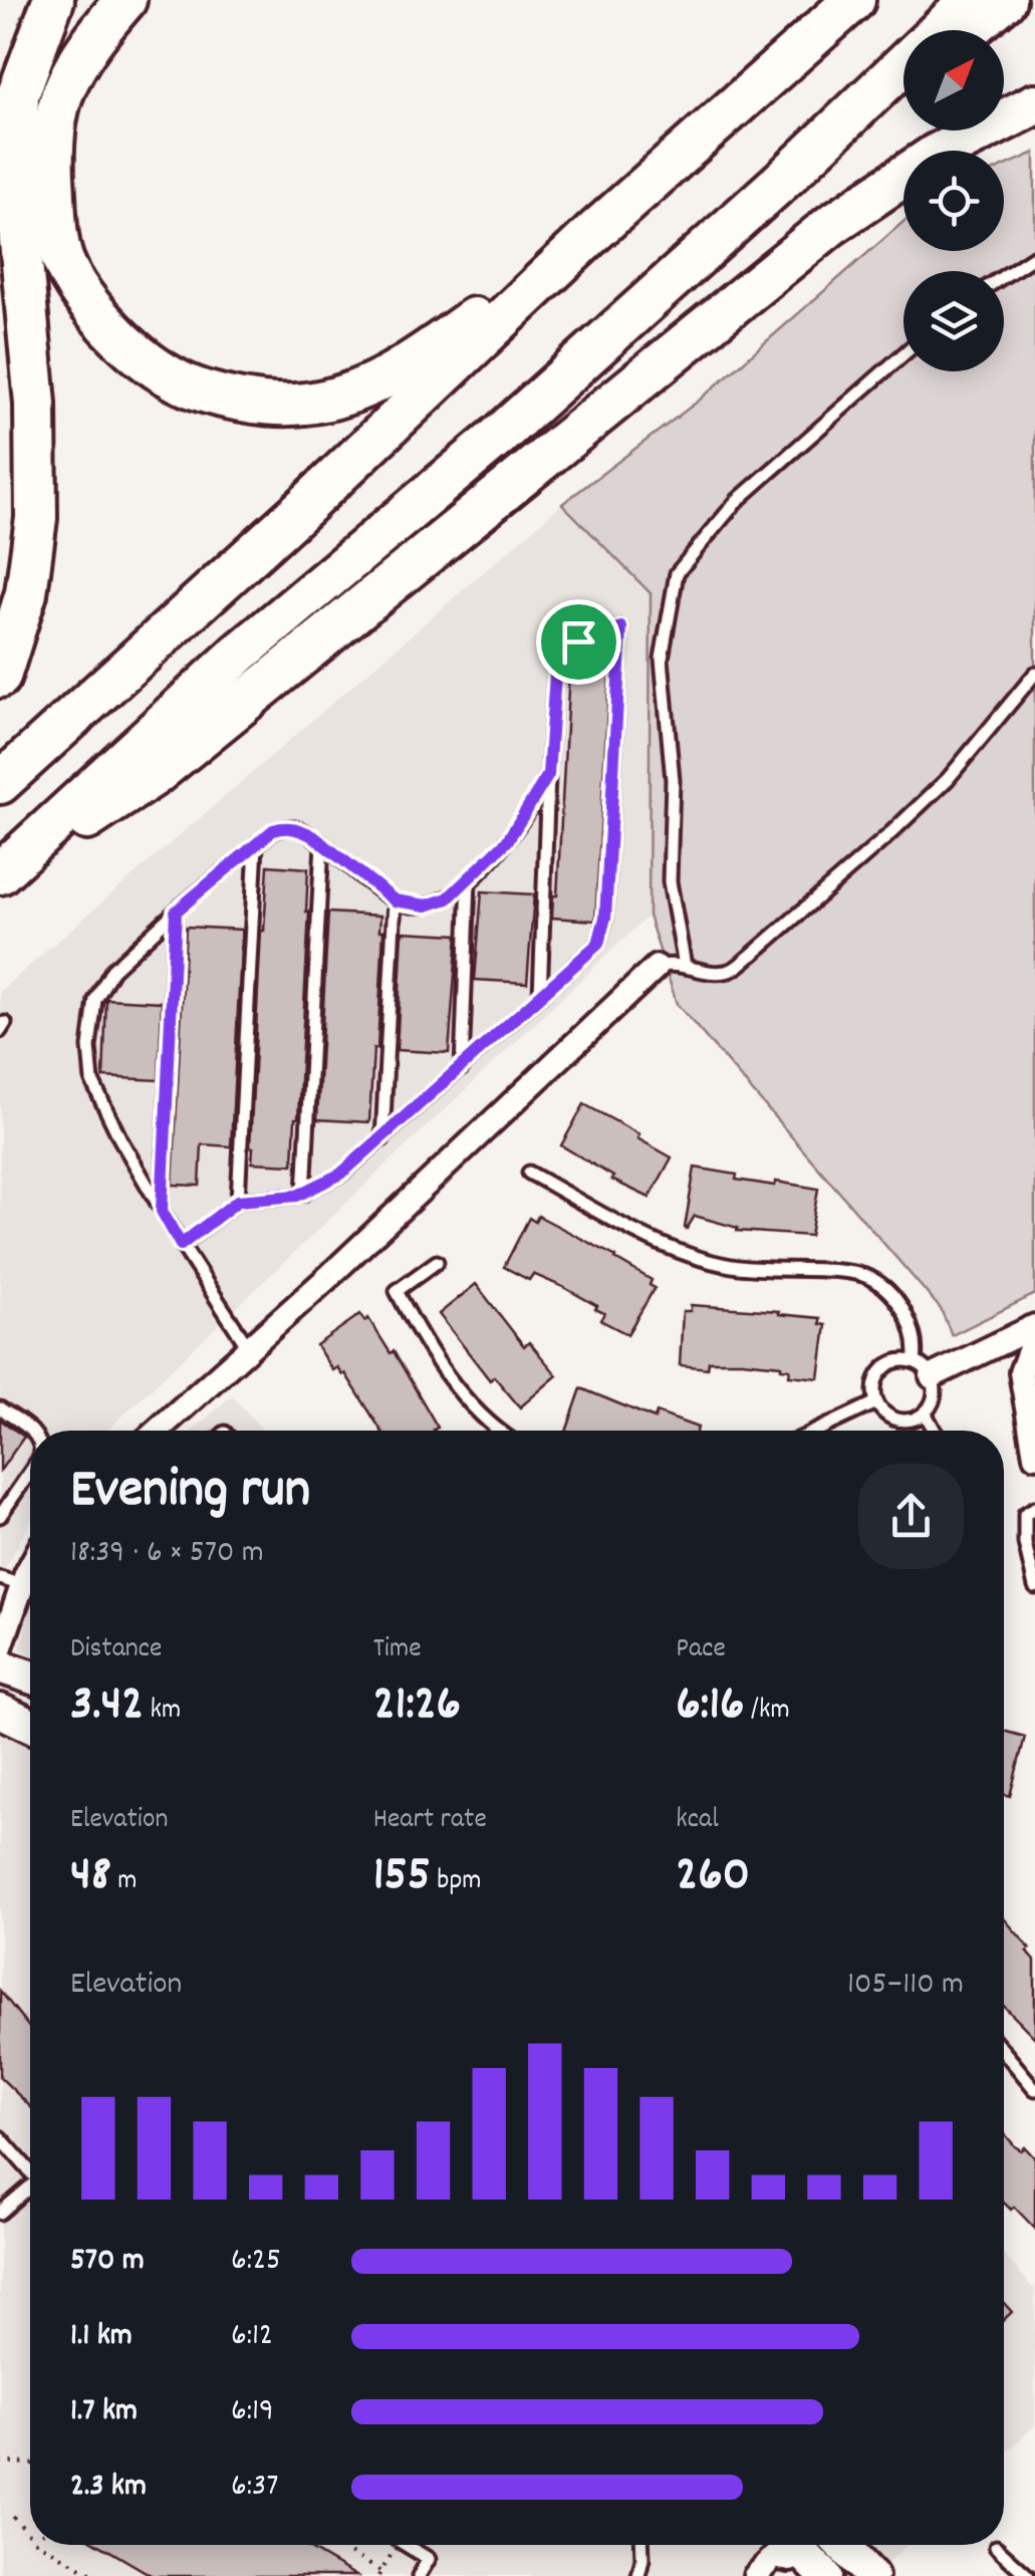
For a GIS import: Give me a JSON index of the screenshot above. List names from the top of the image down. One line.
{"north":"top right","page":{"heading":["Evening run","18:39 · 6 × 570 m"],"stats":[["Distance","3.42 km"],["Time","21:26"],["Pace","6:16 /km"],["Elevation","48 m"],["Heart rate","155 bpm"],["kcal","260"]],"chart":["Elevation","105–110 m"],"list":[{"name":"570 m","note":"6:25"},{"name":"1.1 km","note":"6:12"},{"name":"1.7 km","note":"6:19"},{"name":"2.3 km","note":"6:37"}]}}
